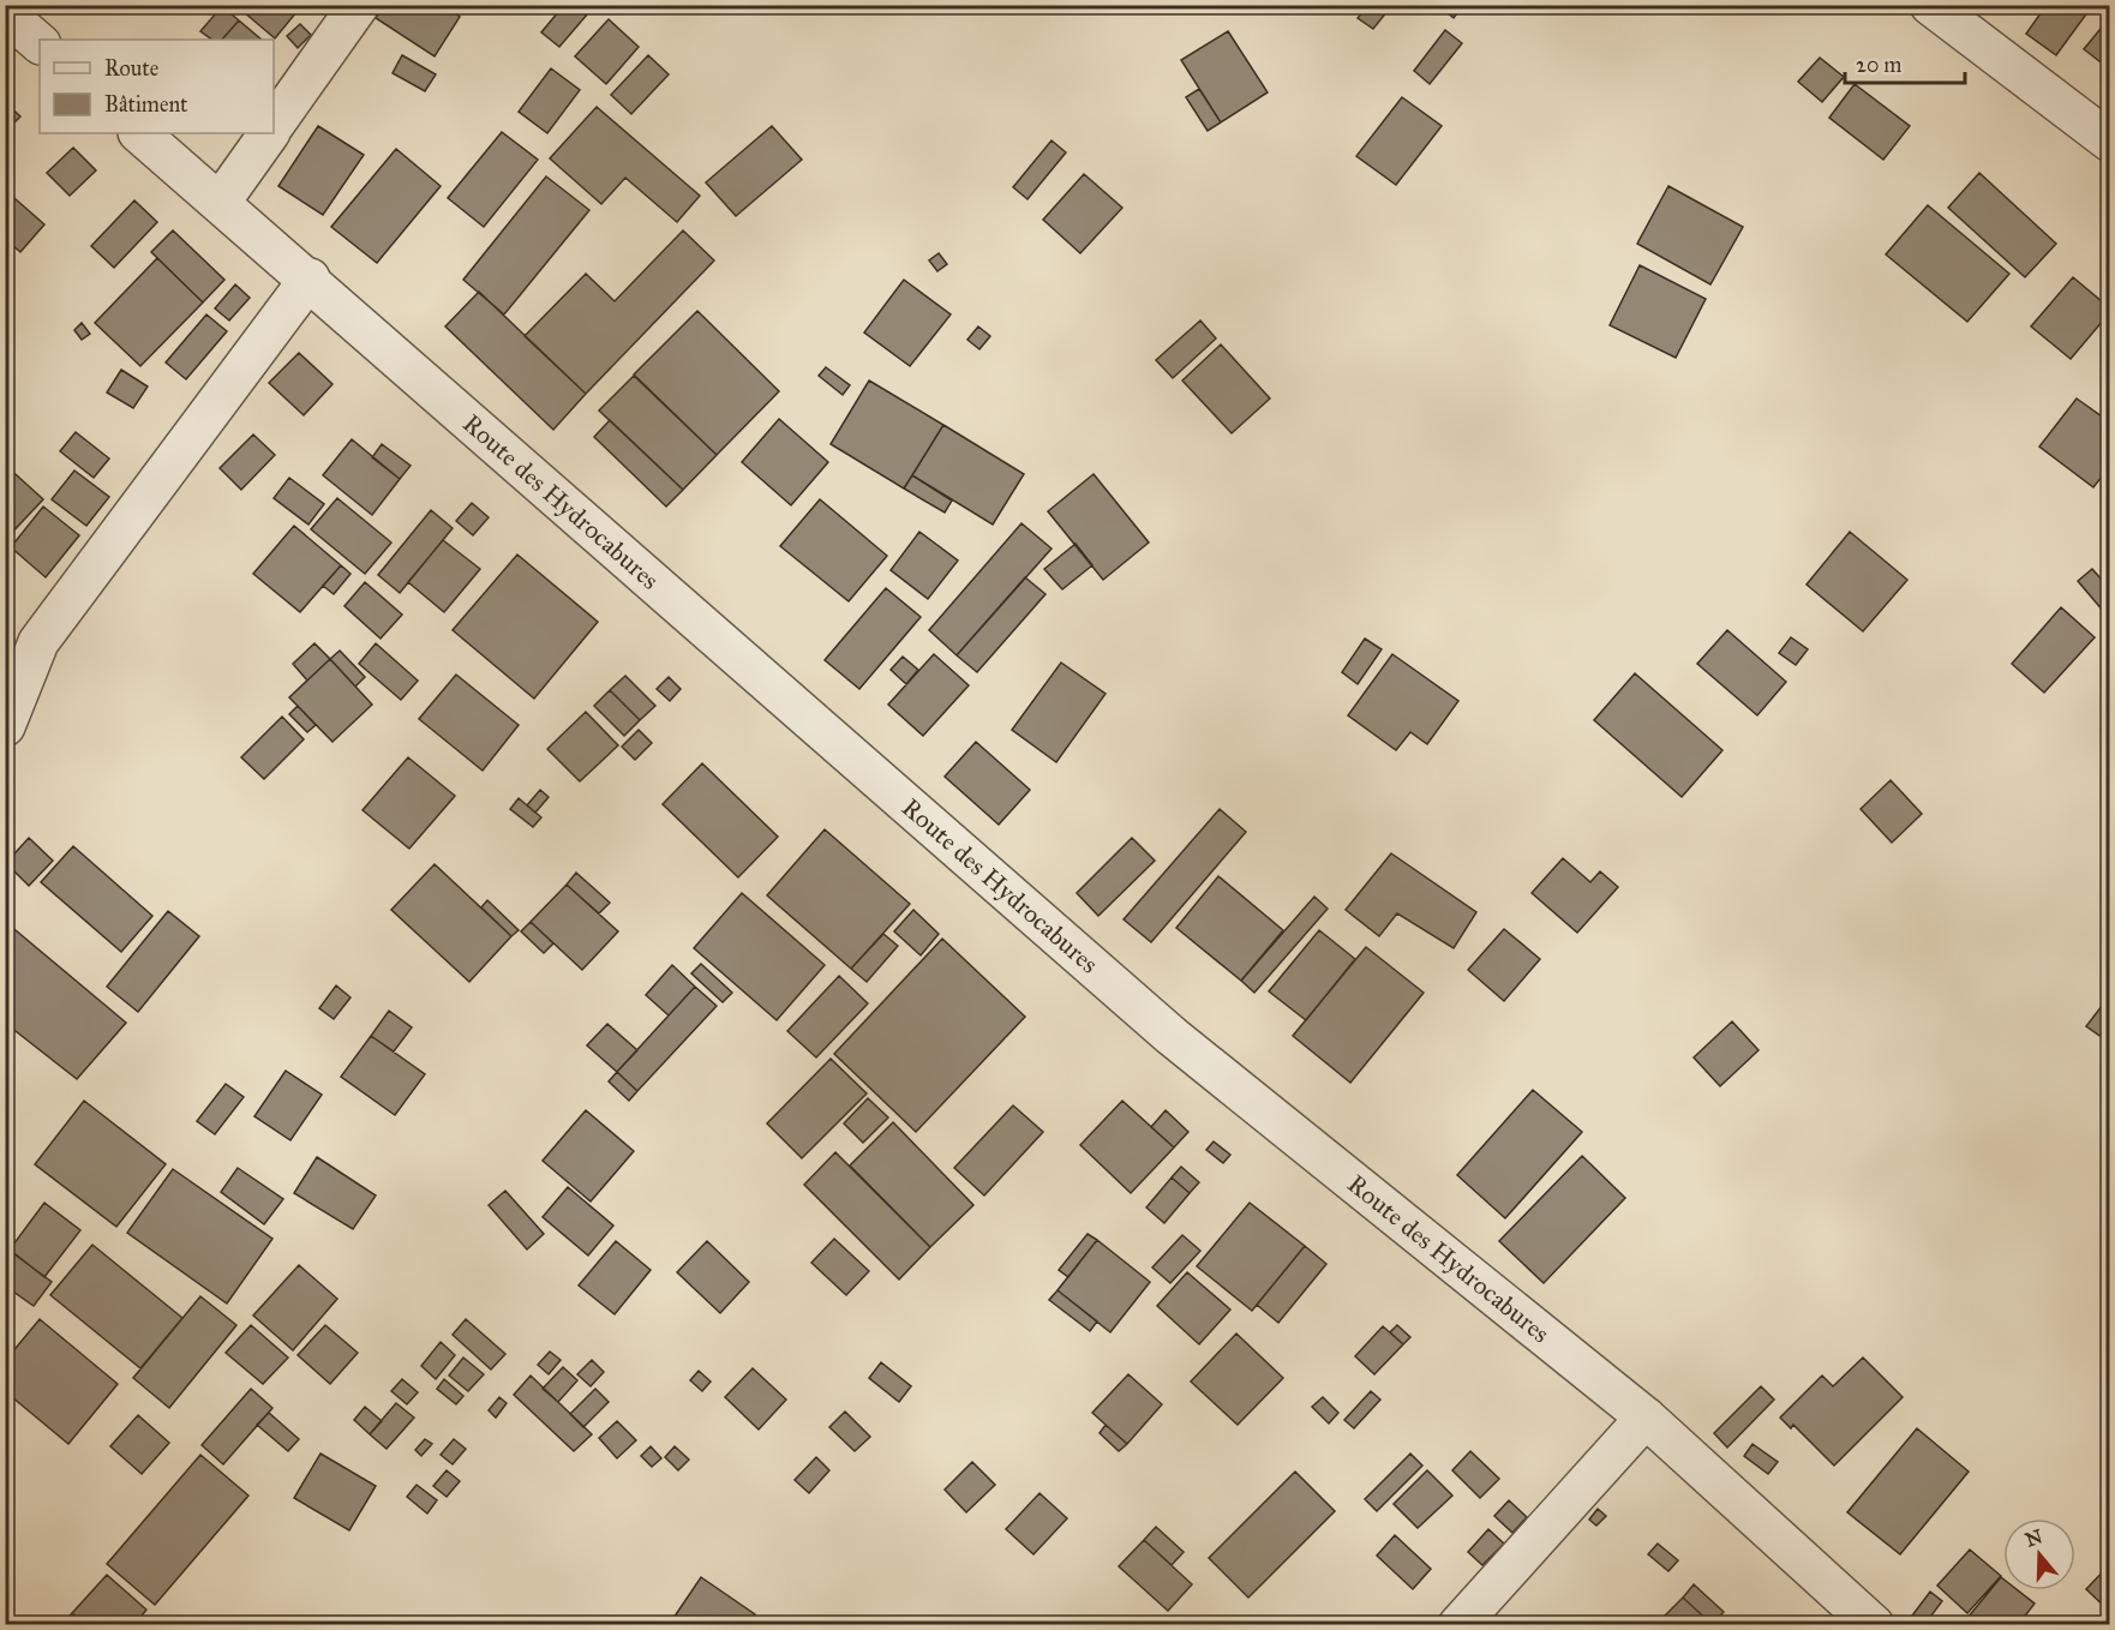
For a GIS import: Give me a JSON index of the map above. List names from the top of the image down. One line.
{"streets":{"street":["Route des Hydrocabures"]},"legend":["Route","Bâtiment"],"scale_bar":"20 m","north":"top"}
